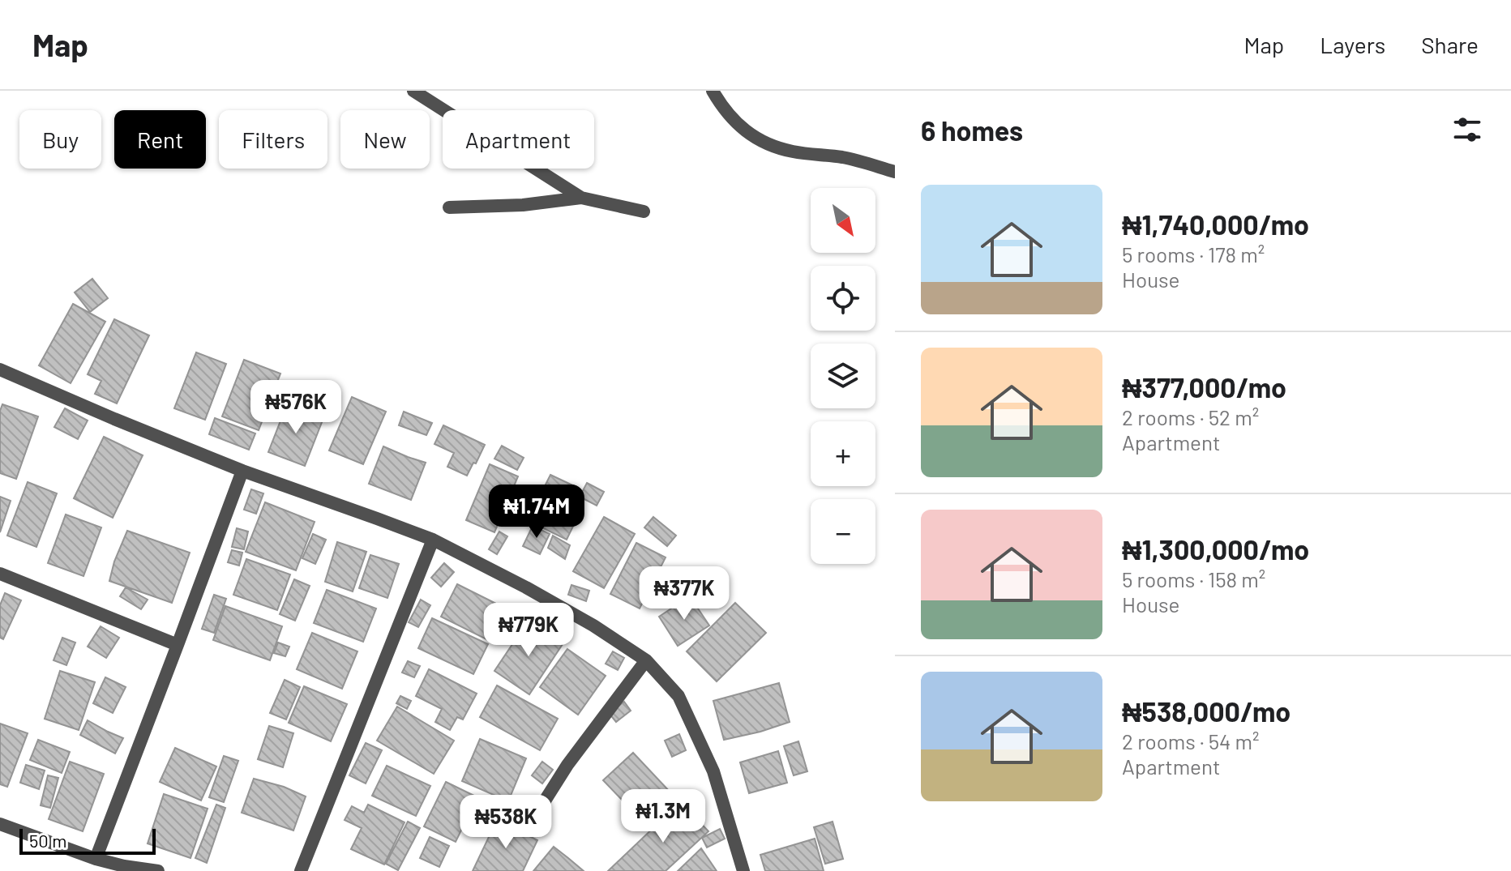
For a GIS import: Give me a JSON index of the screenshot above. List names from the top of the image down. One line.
{"scale_bar":"50 m","north":"bottom right","page":{"header":"Map","nav":["Map","Layers","Share"],"heading":"6 homes","chip":["Buy","Rent","Filters","New","Apartment"],"list":[{"name":"₦1,740,000/mo","note":"5 rooms · 178 m² · House"},{"name":"₦377,000/mo","note":"2 rooms · 52 m² · Apartment"},{"name":"₦1,300,000/mo","note":"5 rooms · 158 m² · House"},{"name":"₦538,000/mo","note":"2 rooms · 54 m² · Apartment"}],"map_buttons":["+","−"],"price":["₦576K","₦1.74M","₦377K","₦779K","₦1.3M","₦538K"],"scale":"50 m"}}
